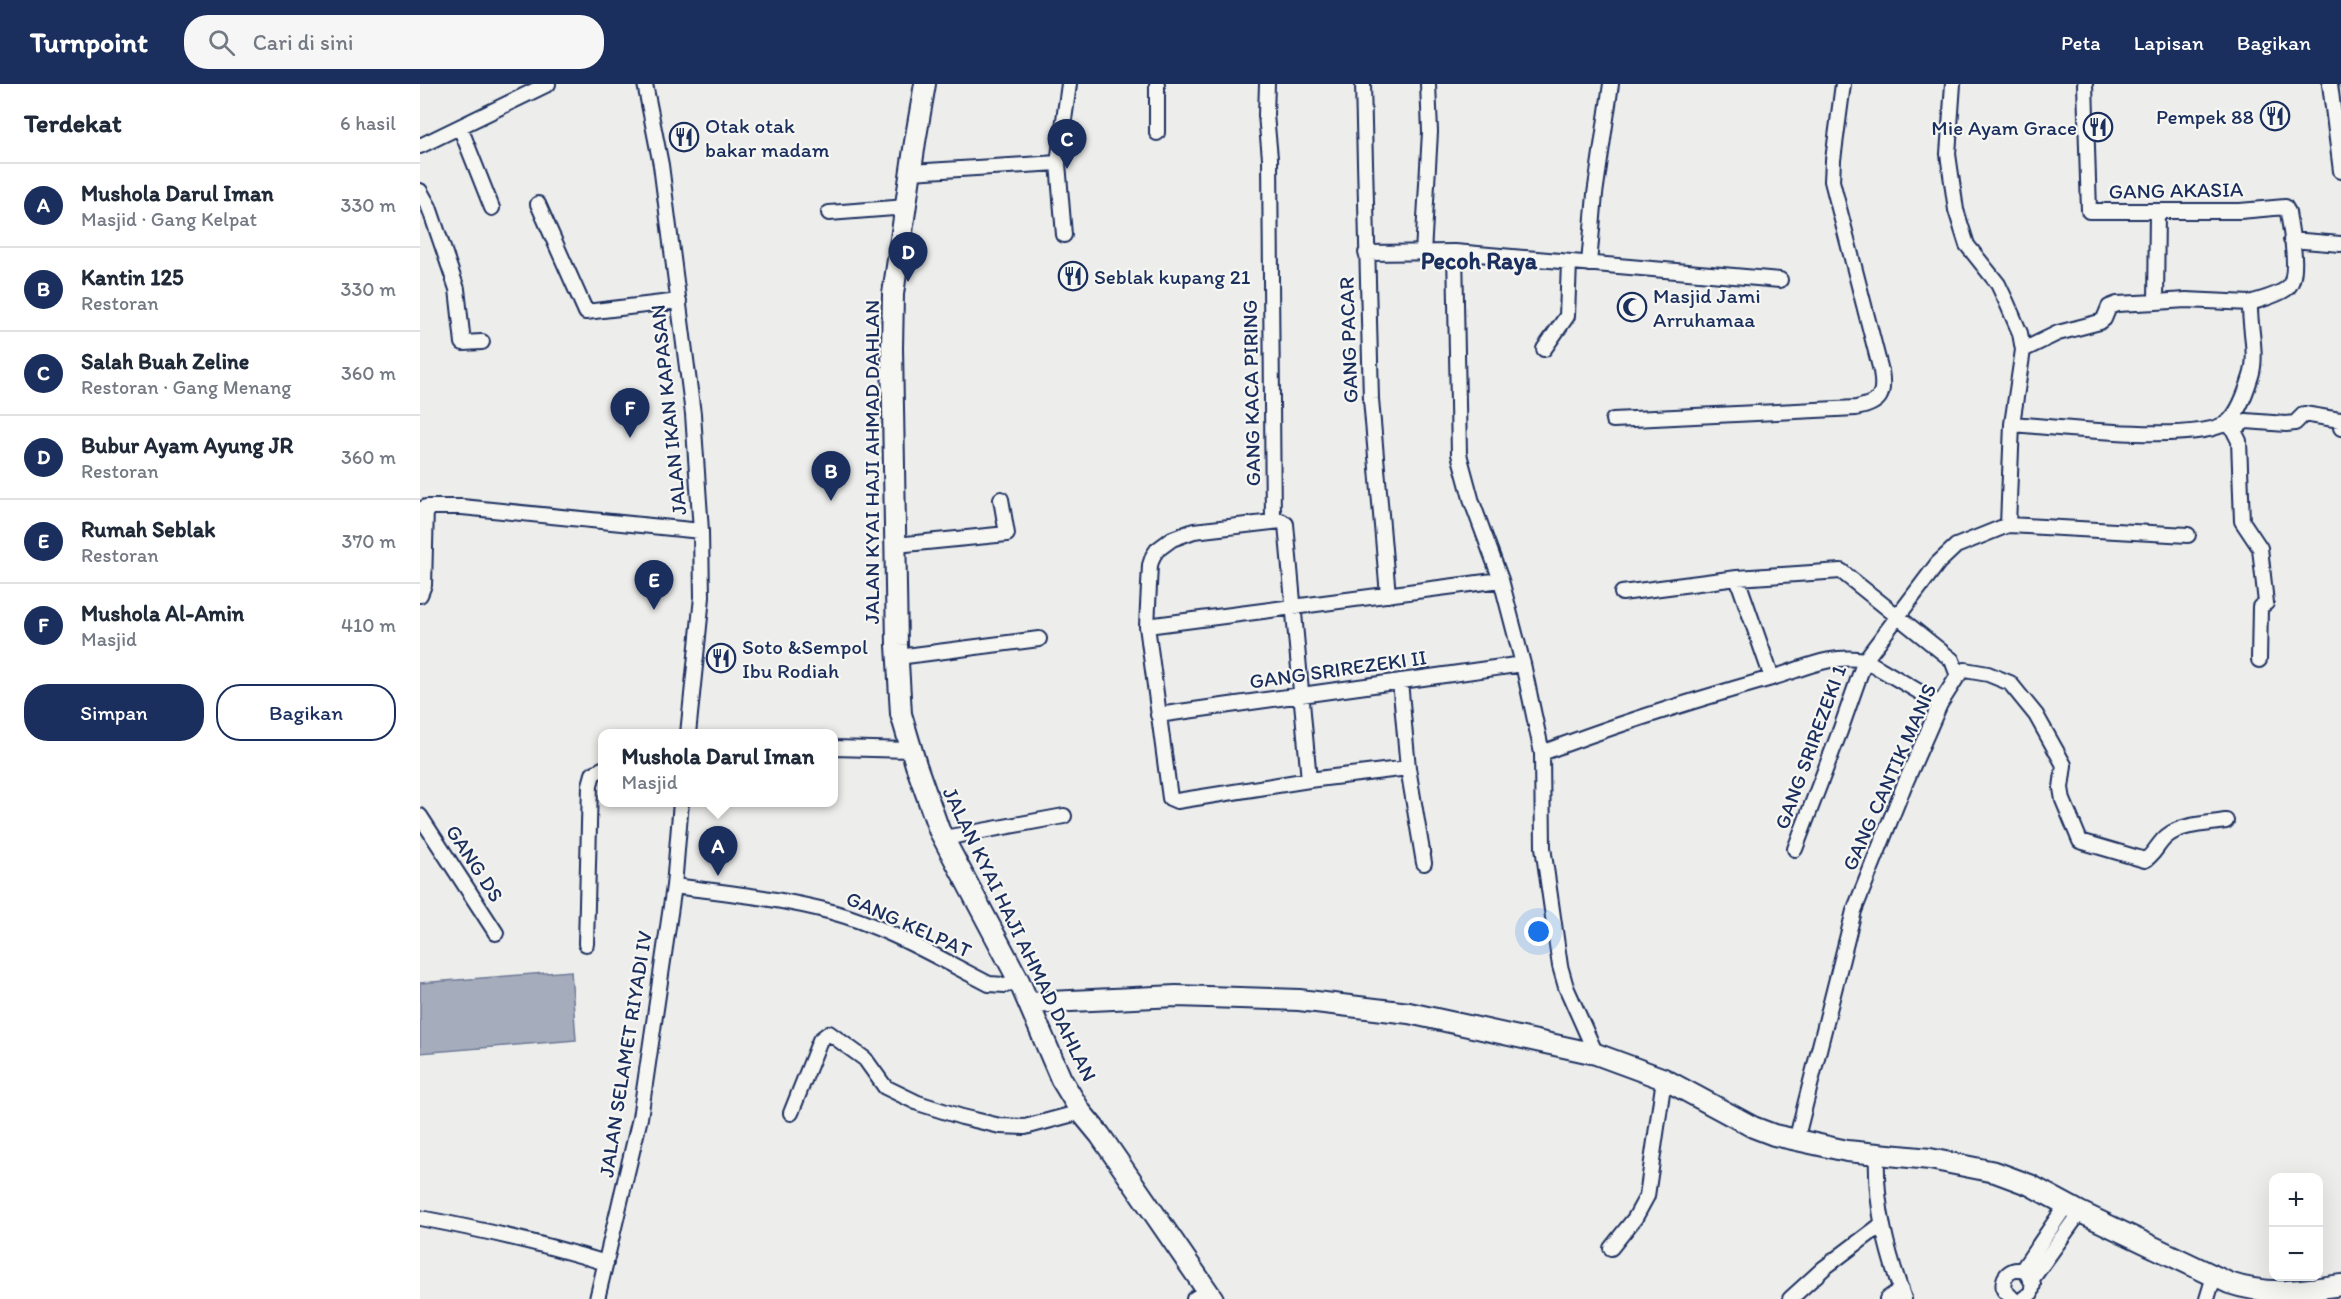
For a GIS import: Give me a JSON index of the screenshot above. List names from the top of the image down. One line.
{"streets":{"street":["GANG AKASIA","GANG PACAR","GANG KACA PIRING","JALAN IKAN KAPASAN","JALAN KYAI HAJI AHMAD DAHLAN","GANG SRIREZEKI II","GANG SRIREZEKI 1","GANG CANTIK MANIS","GANG DS","GANG KELPAT","JALAN SELAMET RIYADI IV"]},"crossings":[["JALAN KYAI HAJI AHMAD DAHLAN","GANG KELPAT"],["GANG KELPAT","JALAN SELAMET RIYADI IV"]],"districts":["Pecoh Raya"],"places":{"restaurant":["Pempek 88","Mie Ayam Grace","Otak otak bakar madam","Seblak kupang 21","Soto &Sempol Ibu Rodiah"],"mosque":["Masjid Jami Arruhamaa"]},"page":{"header":"Turnpoint","search":"Cari di sini","nav":["Peta","Lapisan","Bagikan"],"heading":["Terdekat","6 hasil"],"pins":["C","D","F","B","E","A"],"list":[{"mark":"A","name":"Mushola Darul Iman","note":"Masjid · Gang Kelpat","value":"330 m"},{"mark":"B","name":"Kantin 125","note":"Restoran","value":"330 m"},{"mark":"C","name":"Salah Buah Zeline","note":"Restoran · Gang Menang","value":"360 m"},{"mark":"D","name":"Bubur Ayam Ayung JR","note":"Restoran","value":"360 m"},{"mark":"E","name":"Rumah Seblak","note":"Restoran","value":"370 m"},{"mark":"F","name":"Mushola Al-Amin","note":"Masjid","value":"410 m"}],"buttons":["Simpan","Bagikan"],"popup":["Mushola Darul Iman","Masjid"],"map_buttons":["+","−"]}}
